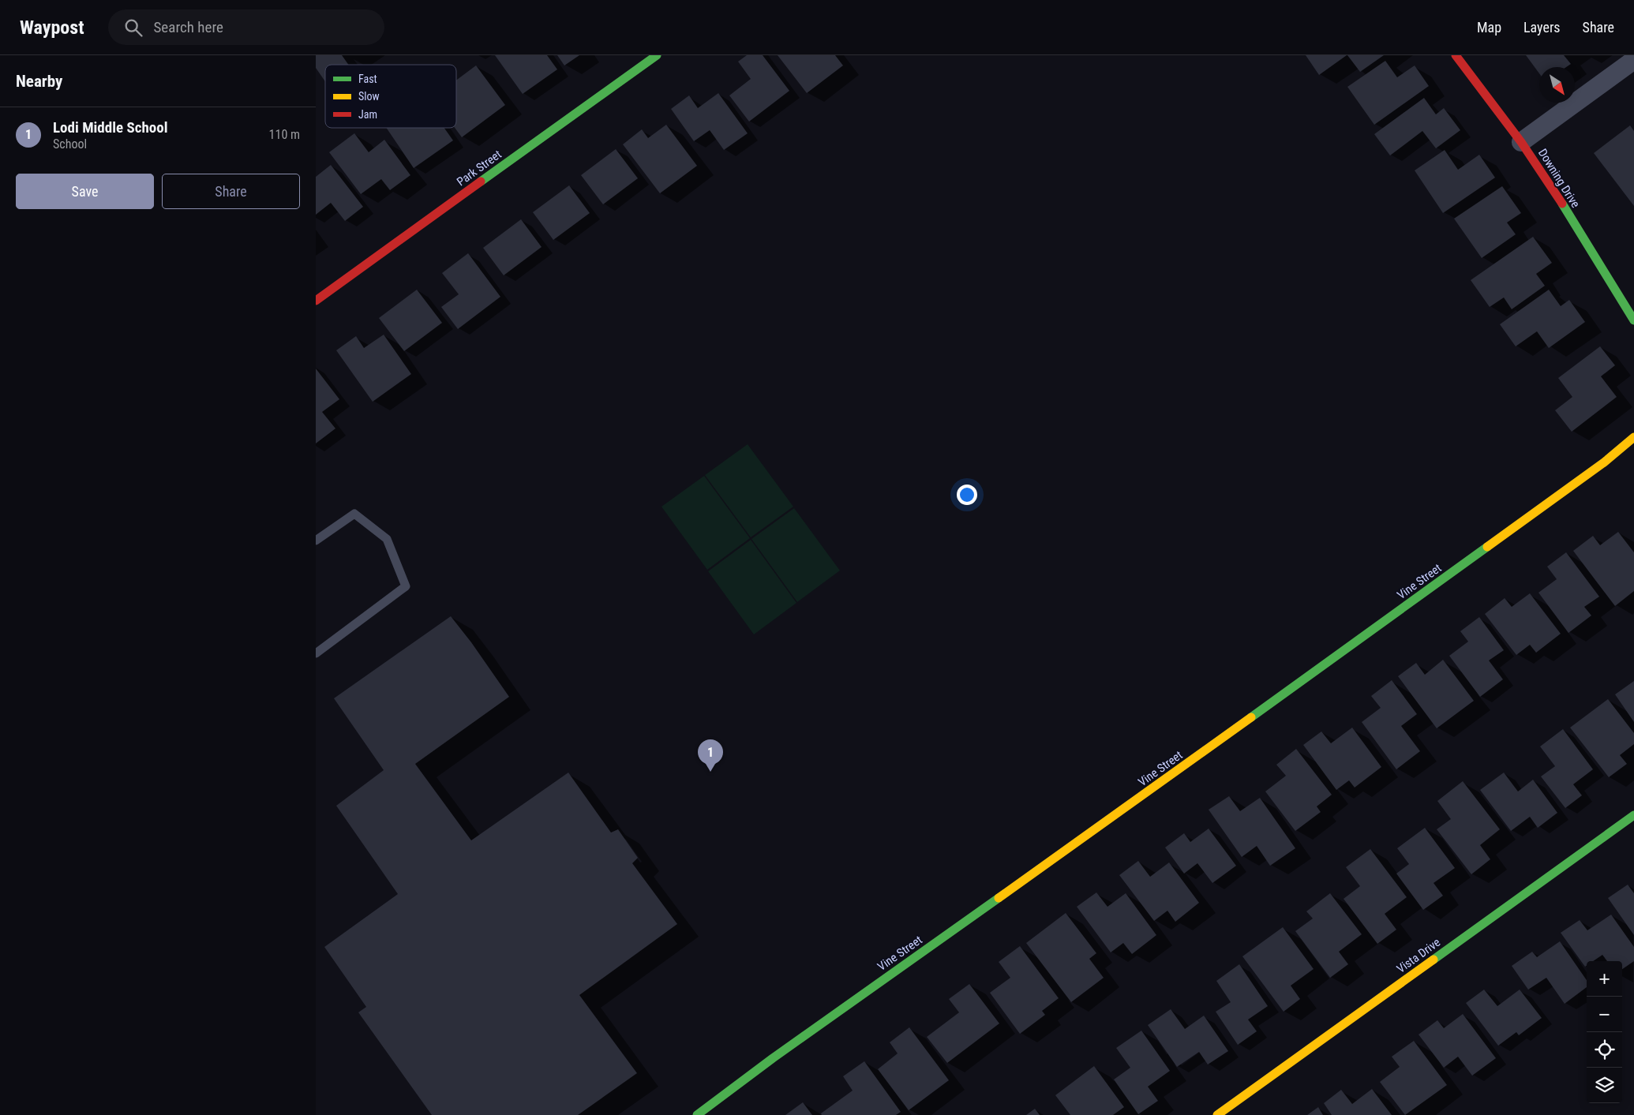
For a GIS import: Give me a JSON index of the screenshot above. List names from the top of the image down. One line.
{"streets":{"street":["Park Street","Downing Drive","Vine Street","Vista Drive"]},"legend":["Fast","Slow","Jam"],"north":"bottom right","page":{"header":"Waypost","search":"Search here","nav":["Map","Layers","Share"],"heading":"Nearby","list":[{"mark":"1","name":"Lodi Middle School","note":"School","value":"110 m"}],"buttons":["Save","Share"],"pins":"1","map_buttons":["+","−"]}}
